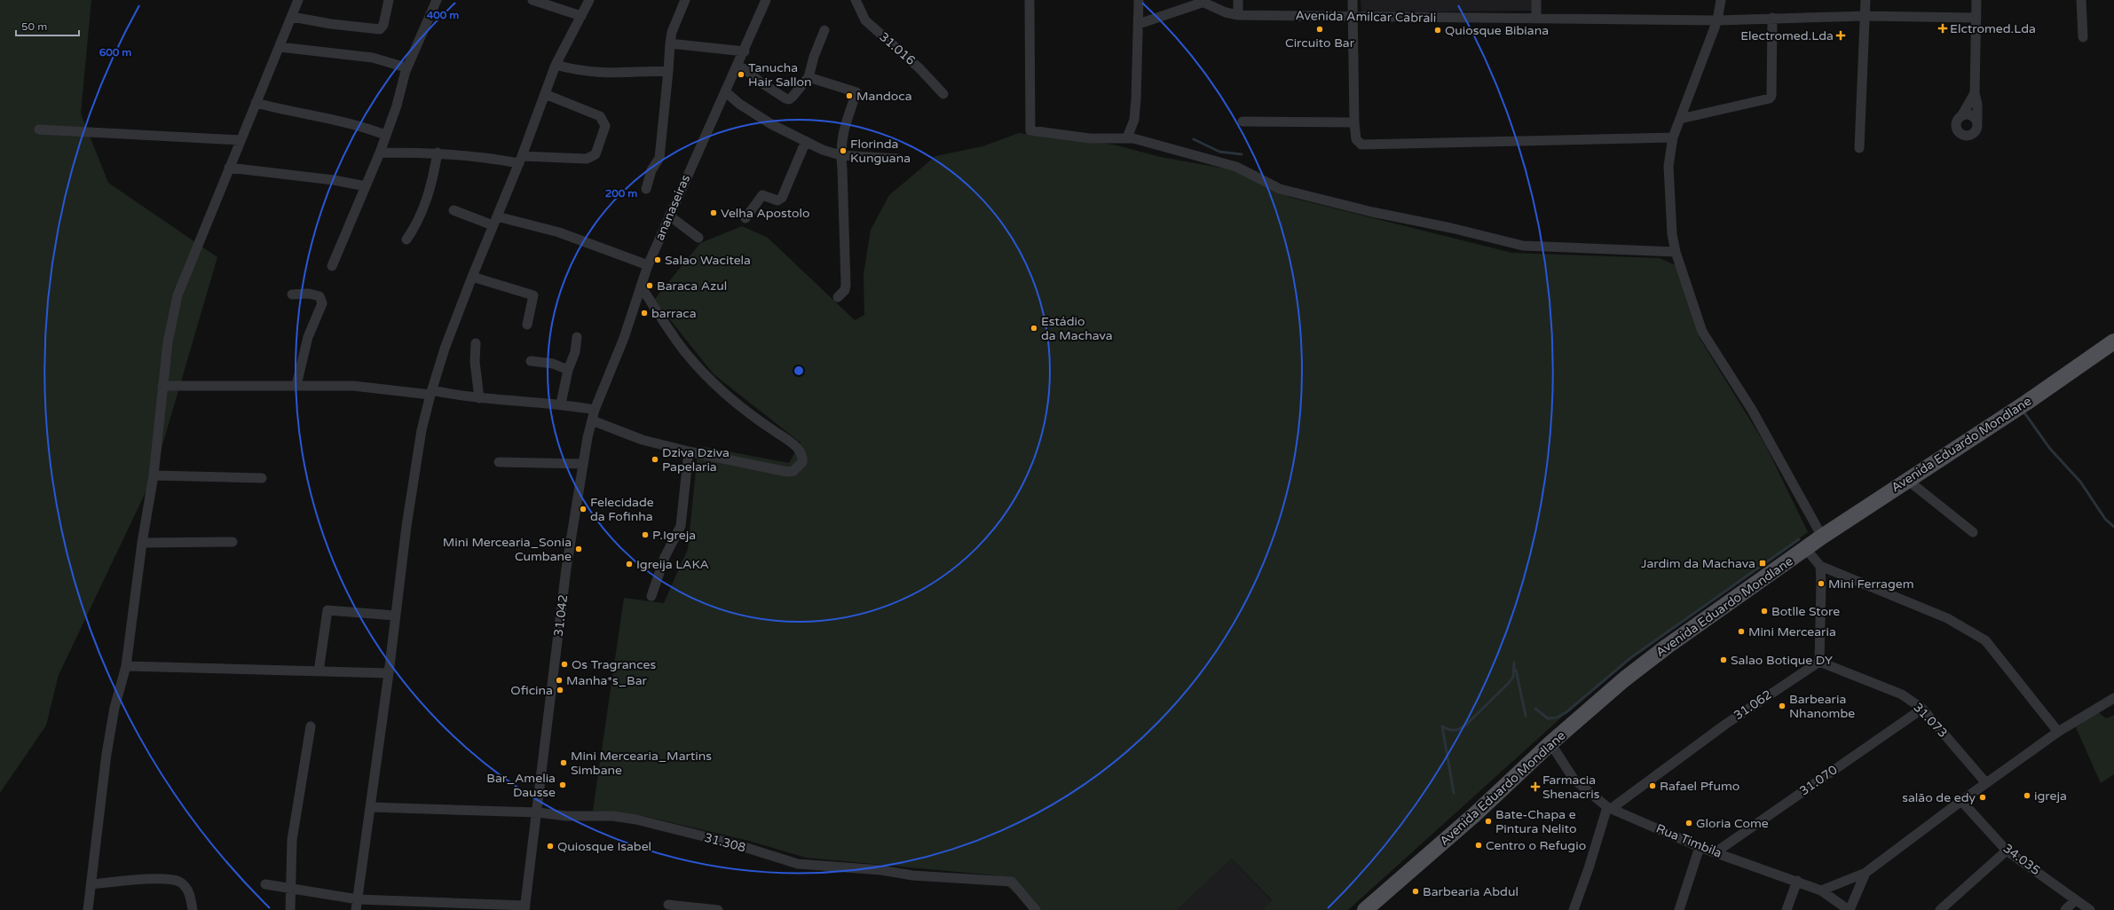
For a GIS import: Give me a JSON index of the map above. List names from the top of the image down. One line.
{"streets":{"main road":["Avenida Eduardo Mondlane"],"street":["Avenida Amilcar Cabrali","31.016","ananaseiras","31.042","31.062","31.073","31.070","Rua Timbila","31.308","34.035"]},"crossings":[["ananaseiras","31.042"],["Avenida Eduardo Mondlane","Rua Timbila"],["31.042","31.308"],["31.062","31.073"],["31.062","Rua Timbila"],["31.073","31.070"],["31.070","Rua Timbila"]],"places":{"health":["Elctromed.Lda","Electromed.Lda","Farmacia Shenacris"],"other":["Circuito Bar","Quiosque Bibiana","Tanucha Hair Sallon","Mandoca","Florinda Kunguana","Velha Apostolo","Salao Wacitela","Baraca Azul","barraca","Estádio da Machava","Dziva Dziva Papelaria","Felecidade da Fofinha","P.Igreja","Mini Mercearia_Sonia Cumbane","Igreija LAKA","Mini Ferragem","Botlle Store","Mini Mercearia","Salao Botique DY","Os Tragrances","Manha*s_Bar","Oficina","Barbearia Nhanombe","Mini Mercearia_Martins Simbane","Bar_Amelia Dausse","Rafael Pfumo","igreja","salão de edy","Bate-Chapa e Pintura Nelito","Gloria Come","Centro o Refugio","Quiosque Isabel","Barbearia Abdul"],"transit":["Jardim da Machava"]},"scale_bar":"50 m","rings":["400 m","600 m","200 m"]}
